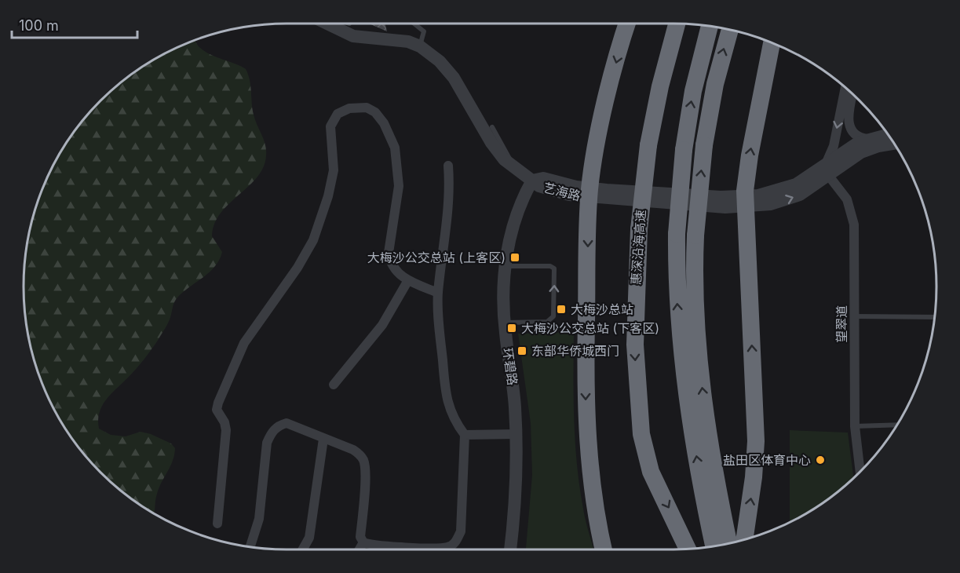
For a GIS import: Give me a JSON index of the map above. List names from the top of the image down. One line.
{"streets":{"highway":["惠深沿海高速"],"street":["艺海路","望翠道","环碧路"]},"crossings":[["艺海路","望翠道"],["艺海路","环碧路"]],"places":{"transit":["大梅沙公交总站 (上客区)","大梅沙总站","大梅沙公交总站 (下客区)","东部华侨城西门"],"other":["盐田区体育中心"]},"scale_bar":"100 m"}
